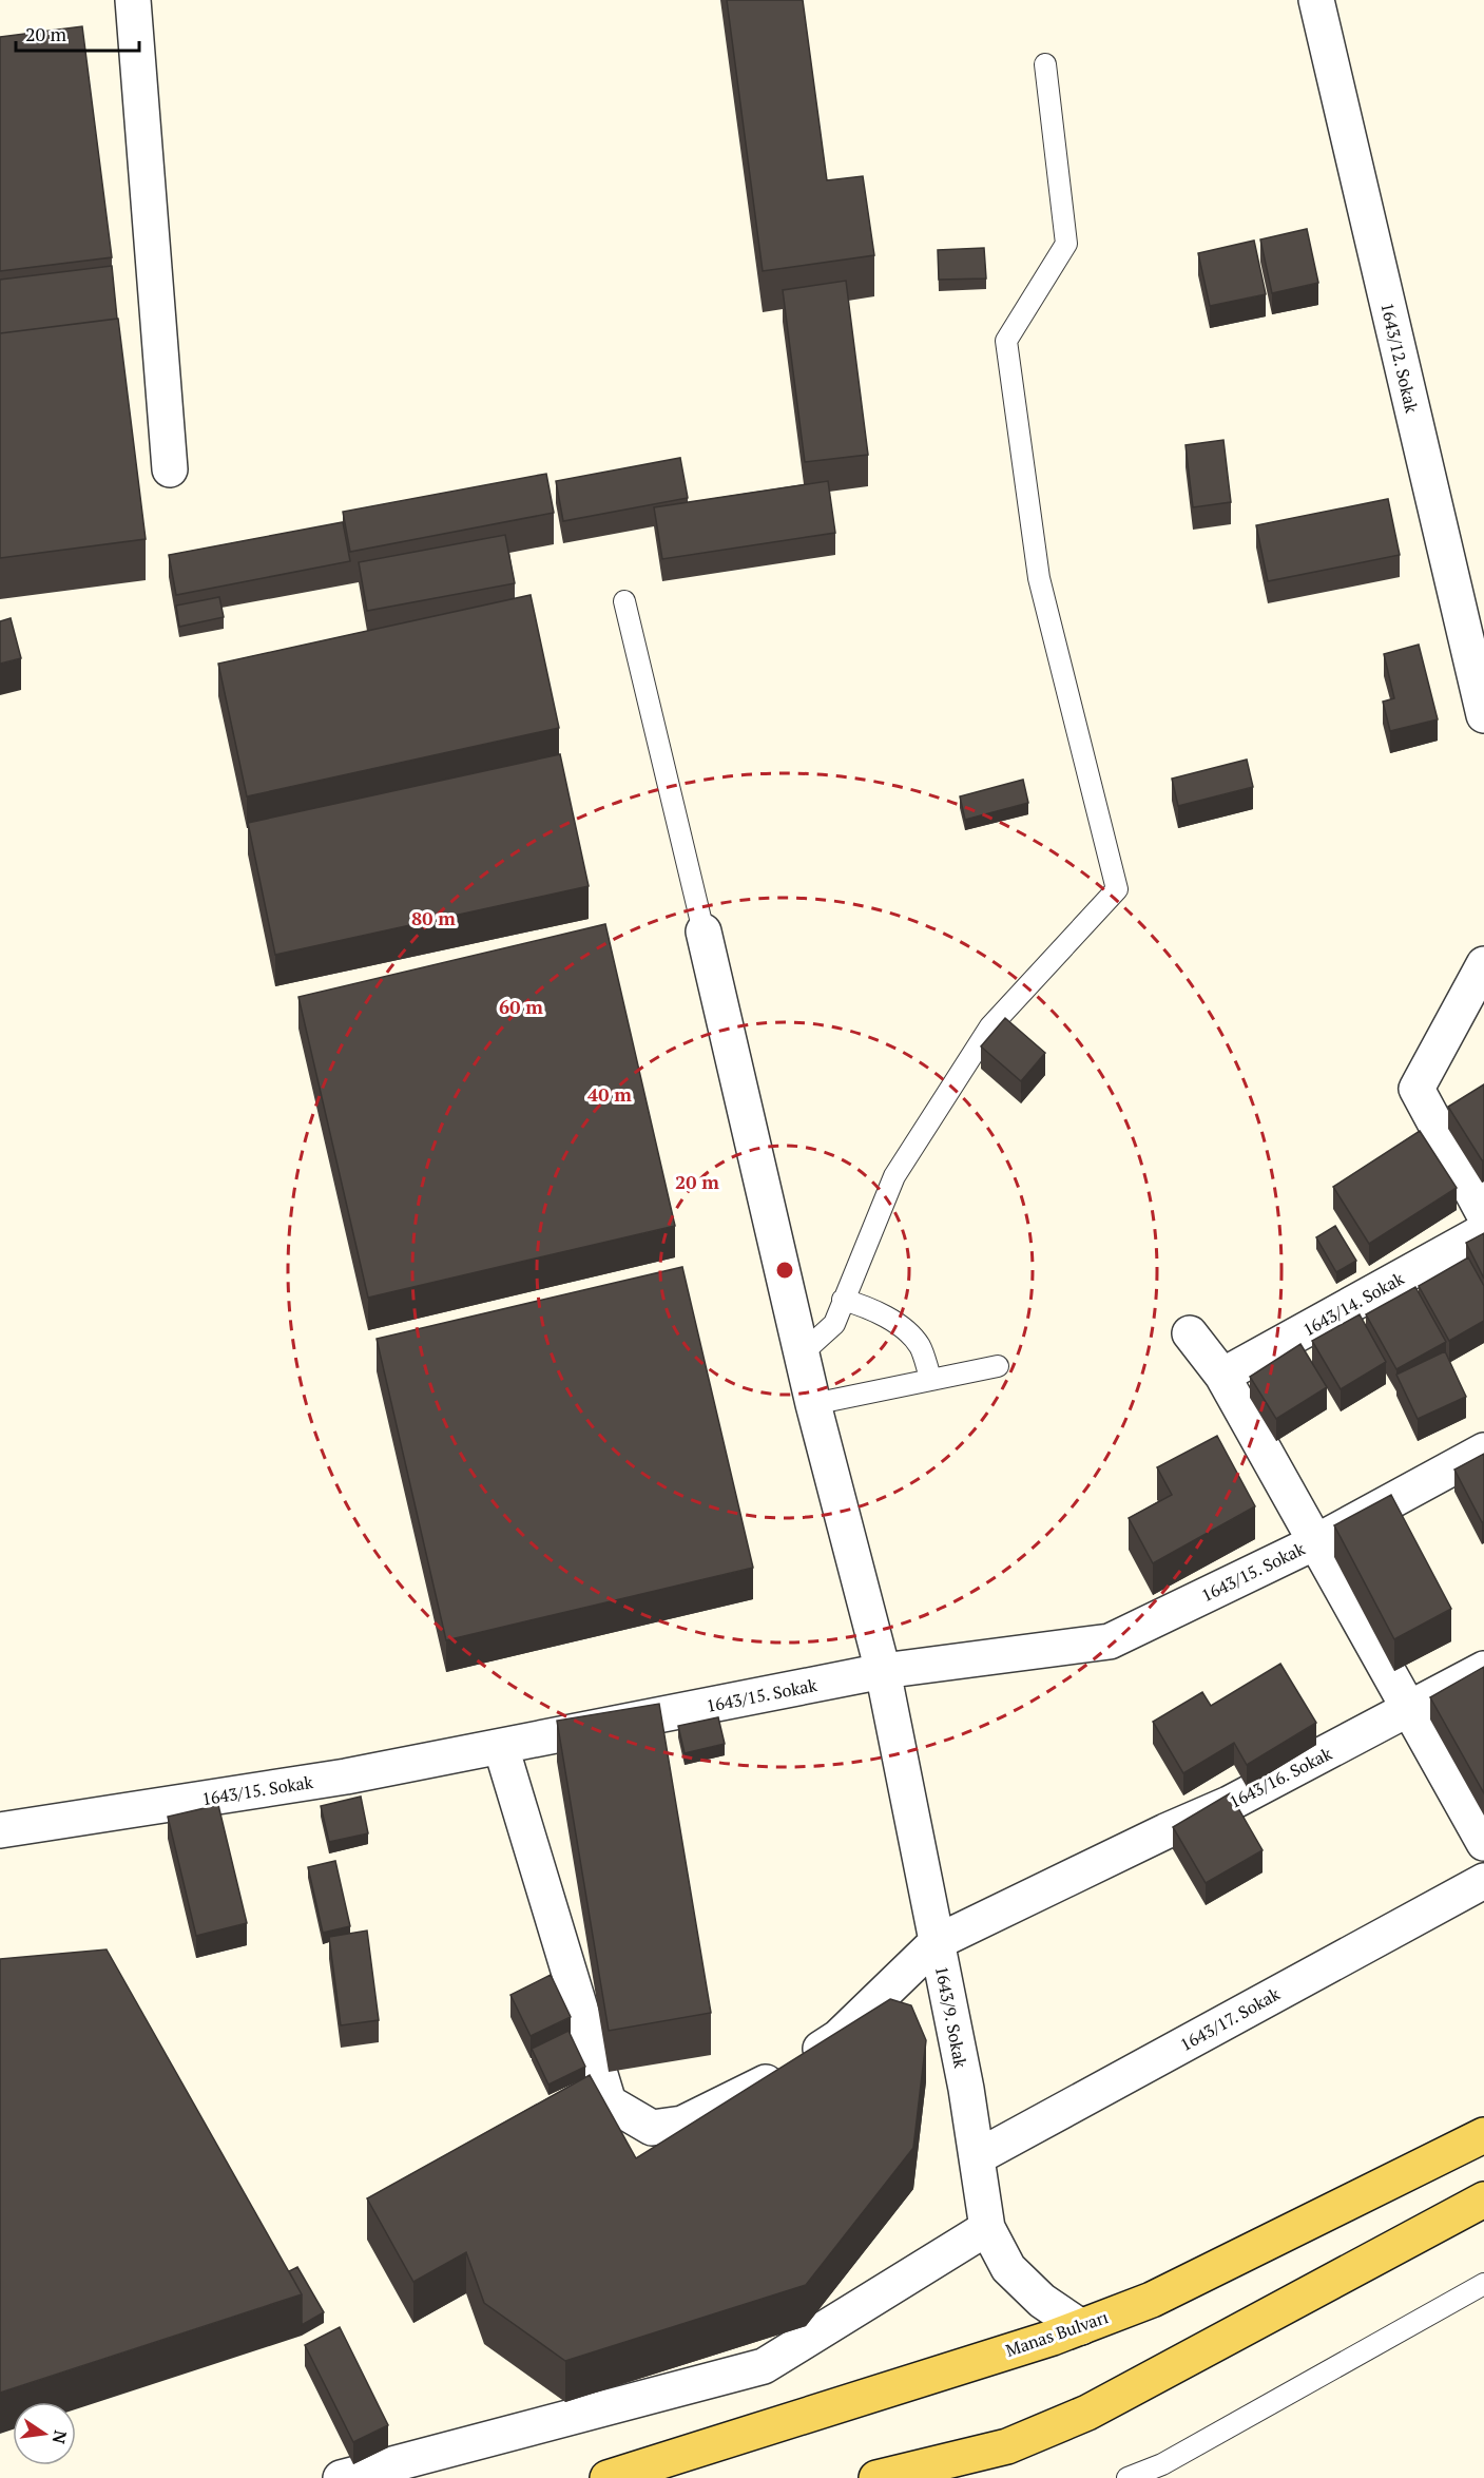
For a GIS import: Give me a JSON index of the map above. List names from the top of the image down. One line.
{"streets":{"main road":["Manas Bulvarı"],"street":["1643/12. Sokak","1643/14. Sokak","1643/15. Sokak","1643/16. Sokak","1643/9. Sokak","1643/17. Sokak"]},"crossings":[["1643/15. Sokak","1643/16. Sokak"],["1643/15. Sokak","1643/9. Sokak"],["1643/16. Sokak","1643/9. Sokak"],["1643/9. Sokak","1643/17. Sokak"],["1643/9. Sokak","Manas Bulvarı"]],"scale_bar":"20 m","north":"right","rings":["80 m","60 m","40 m","20 m"]}
